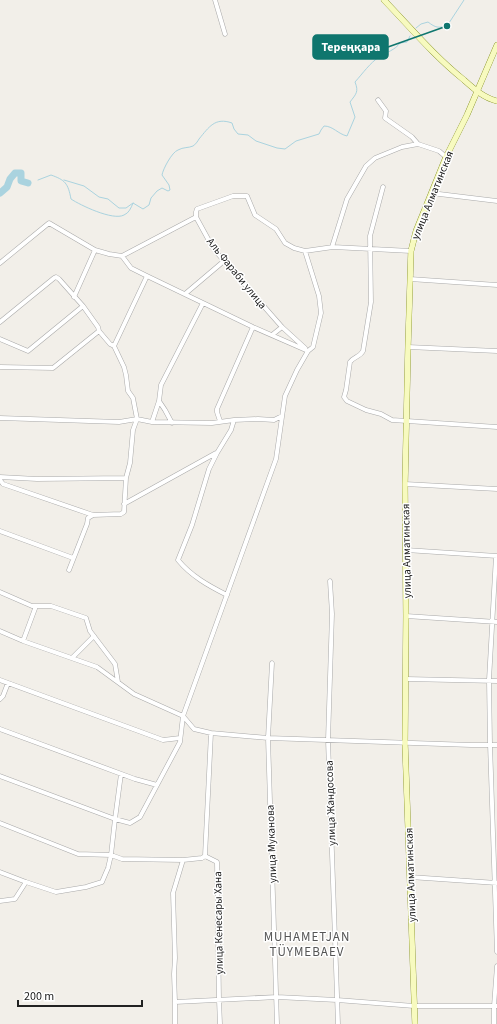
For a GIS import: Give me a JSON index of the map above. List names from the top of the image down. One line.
{"streets":{"street":["улица Алматинская","Аль Фараби улица","улица Жандосова","улица Муканова","улица Кенесары Хана"]},"districts":["MUHAMETJAN TÜYMEBAEV"],"places":["Тереңқара"],"scale_bar":"200 m"}
